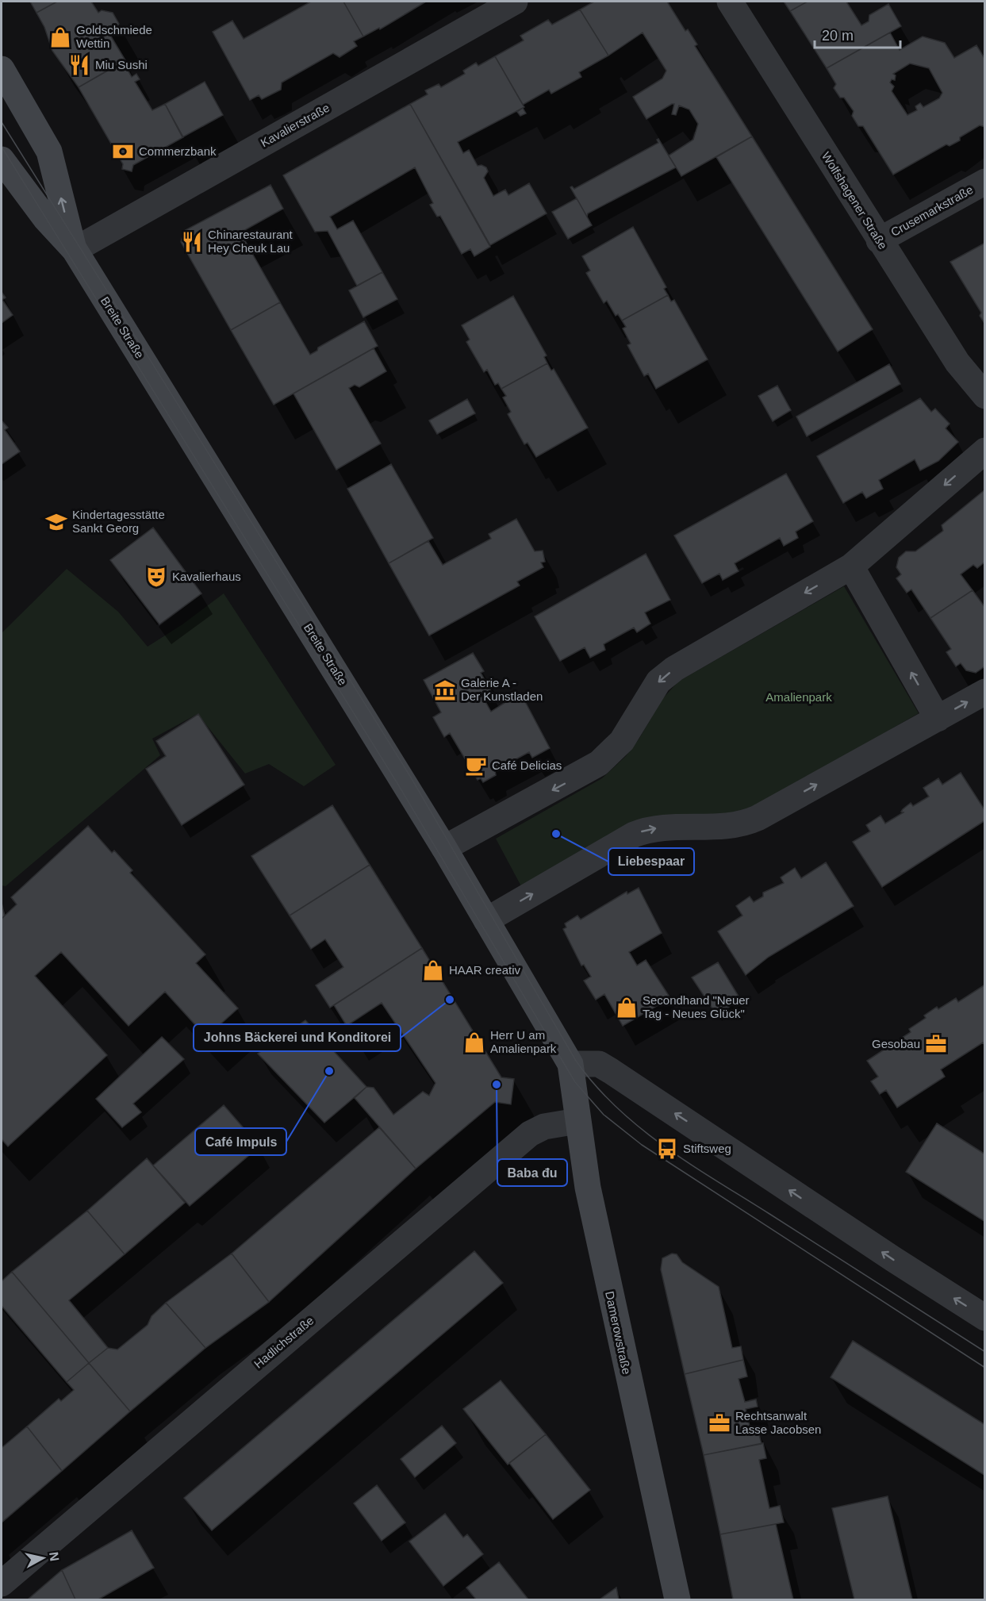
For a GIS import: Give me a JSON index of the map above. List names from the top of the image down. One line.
{"streets":{"main road":["Breite Straße","Damerowstraße"],"street":["Kavalierstraße","Wolfshagener Straße","Crusemarkstraße","Hadlichstraße"]},"crossings":[["Kavalierstraße","Breite Straße"],["Wolfshagener Straße","Crusemarkstraße"],["Breite Straße","Damerowstraße"],["Damerowstraße","Hadlichstraße"]],"parks":["Amalienpark"],"places":{"shop":["Goldschmiede Wettin","HAAR creativ","Secondhand \"Neuer Tag - Neues Glück\"","Herr U am Amalienpark"],"restaurant":["Miu Sushi","Chinarestaurant Hey Cheuk Lau"],"bank":["Commerzbank"],"school or university":["Kindertagesstätte Sankt Georg"],"theatre":["Kavalierhaus"],"museum":["Galerie A - Der Kunstladen"],"cafe":["Café Delicias"],"other":["Liebespaar","Johns Bäckerei und Konditorei","Café Impuls","Baba đu"],"office":["Gesobau","Rechtsanwalt Lasse Jacobsen"],"bus stop":["Stiftsweg"]},"scale_bar":"20 m","north":"right"}
